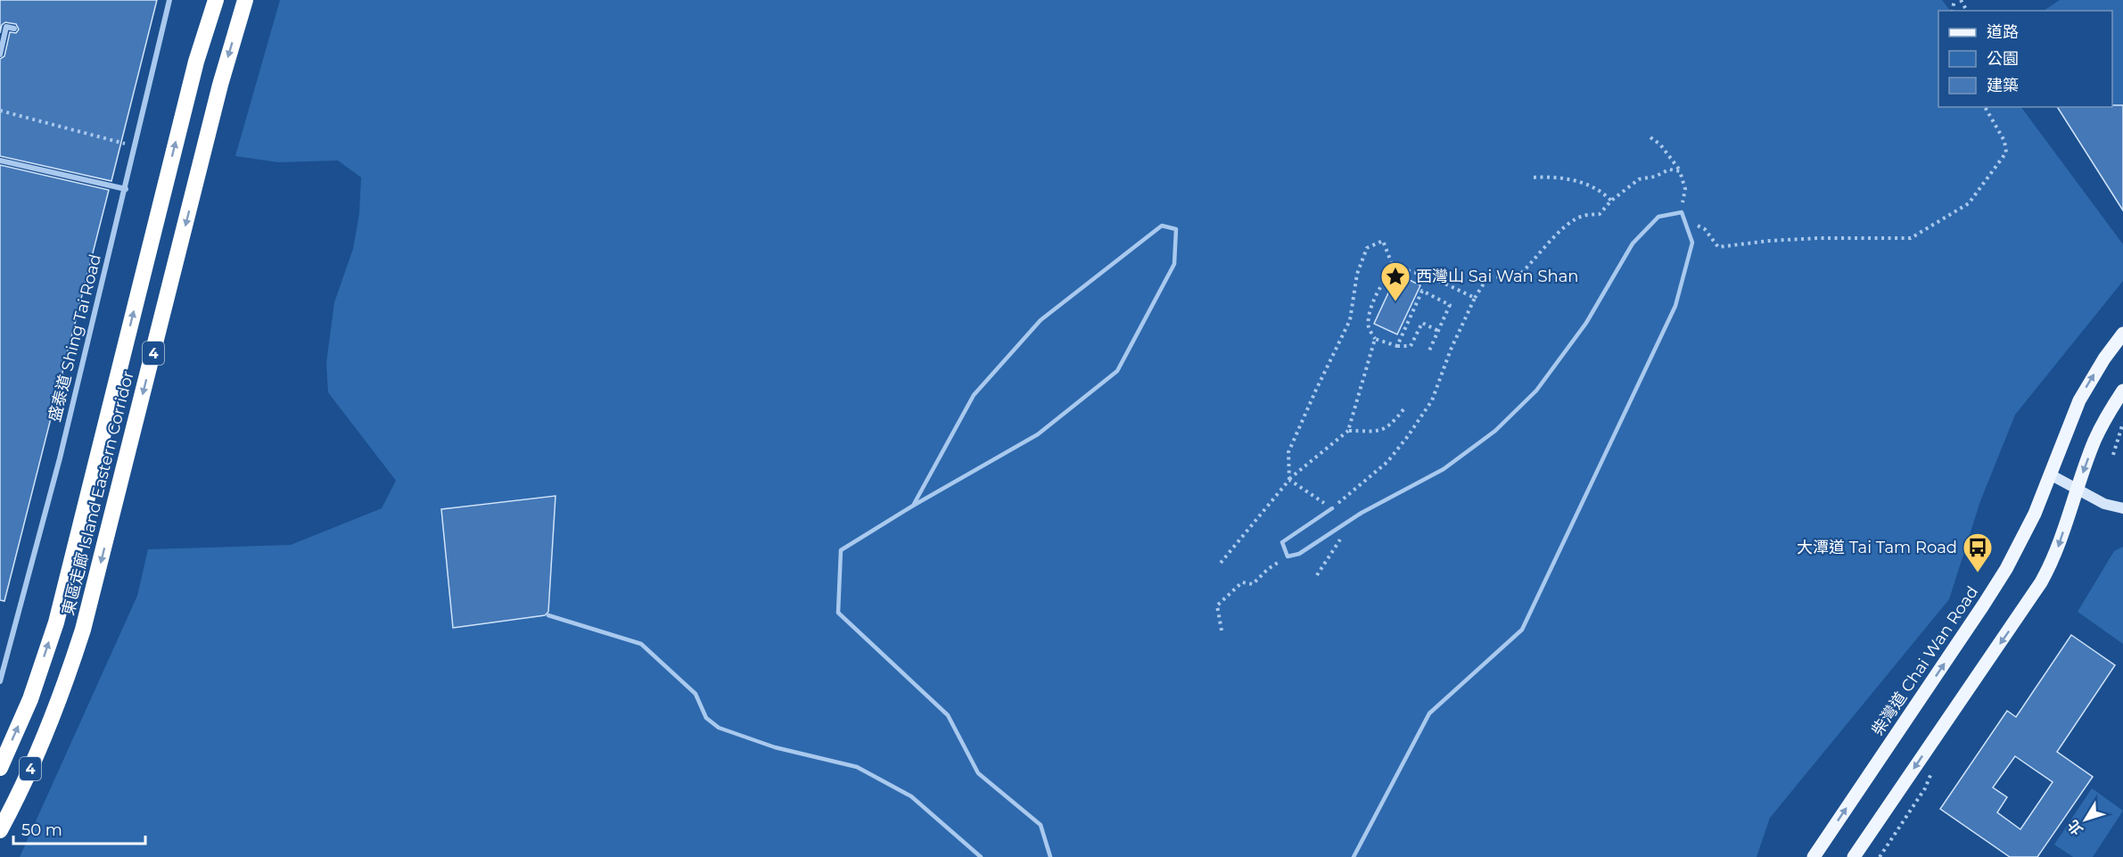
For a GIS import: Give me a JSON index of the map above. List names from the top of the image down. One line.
{"streets":{"highway":["4","東區走廊 Island Eastern Corridor"],"main road":["柴灣道 Chai Wan Road"],"street":["盛泰道 Shing Tai Road"]},"places":{"place":["西灣山 Sai Wan Shan"],"bus stop":["大潭道 Tai Tam Road"]},"legend":["道路","公園","建築"],"scale_bar":"50 m","north":"bottom left"}
